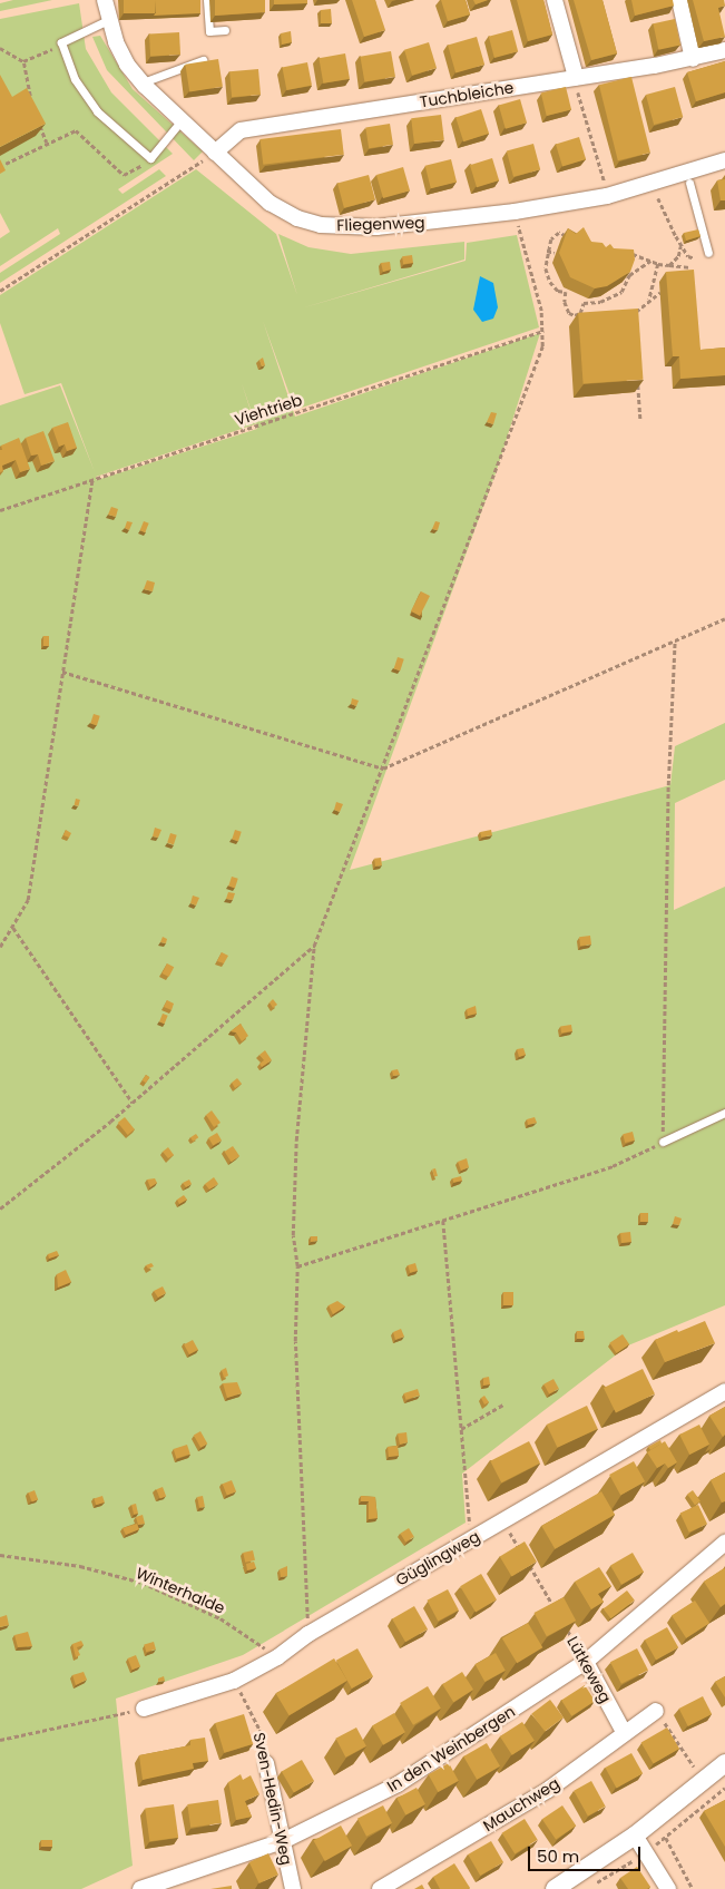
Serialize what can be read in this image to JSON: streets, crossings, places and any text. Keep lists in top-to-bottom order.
{
  "streets": {
    "street": [
      "Tuchbleiche",
      "Fliegenweg",
      "Güglingweg",
      "Lütkeweg",
      "In den Weinbergen",
      "Sven-Hedin-Weg",
      "Mauchweg"
    ],
    "path": ["Viehtrieb", "Winterhalde"]
  },
  "crossings": [
    ["Tuchbleiche", "Fliegenweg"],
    ["Güglingweg", "Winterhalde"],
    ["Güglingweg", "Sven-Hedin-Weg"],
    ["Lütkeweg", "In den Weinbergen"],
    ["Lütkeweg", "Mauchweg"],
    ["In den Weinbergen", "Sven-Hedin-Weg"]
  ],
  "scale_bar": "50 m"
}
